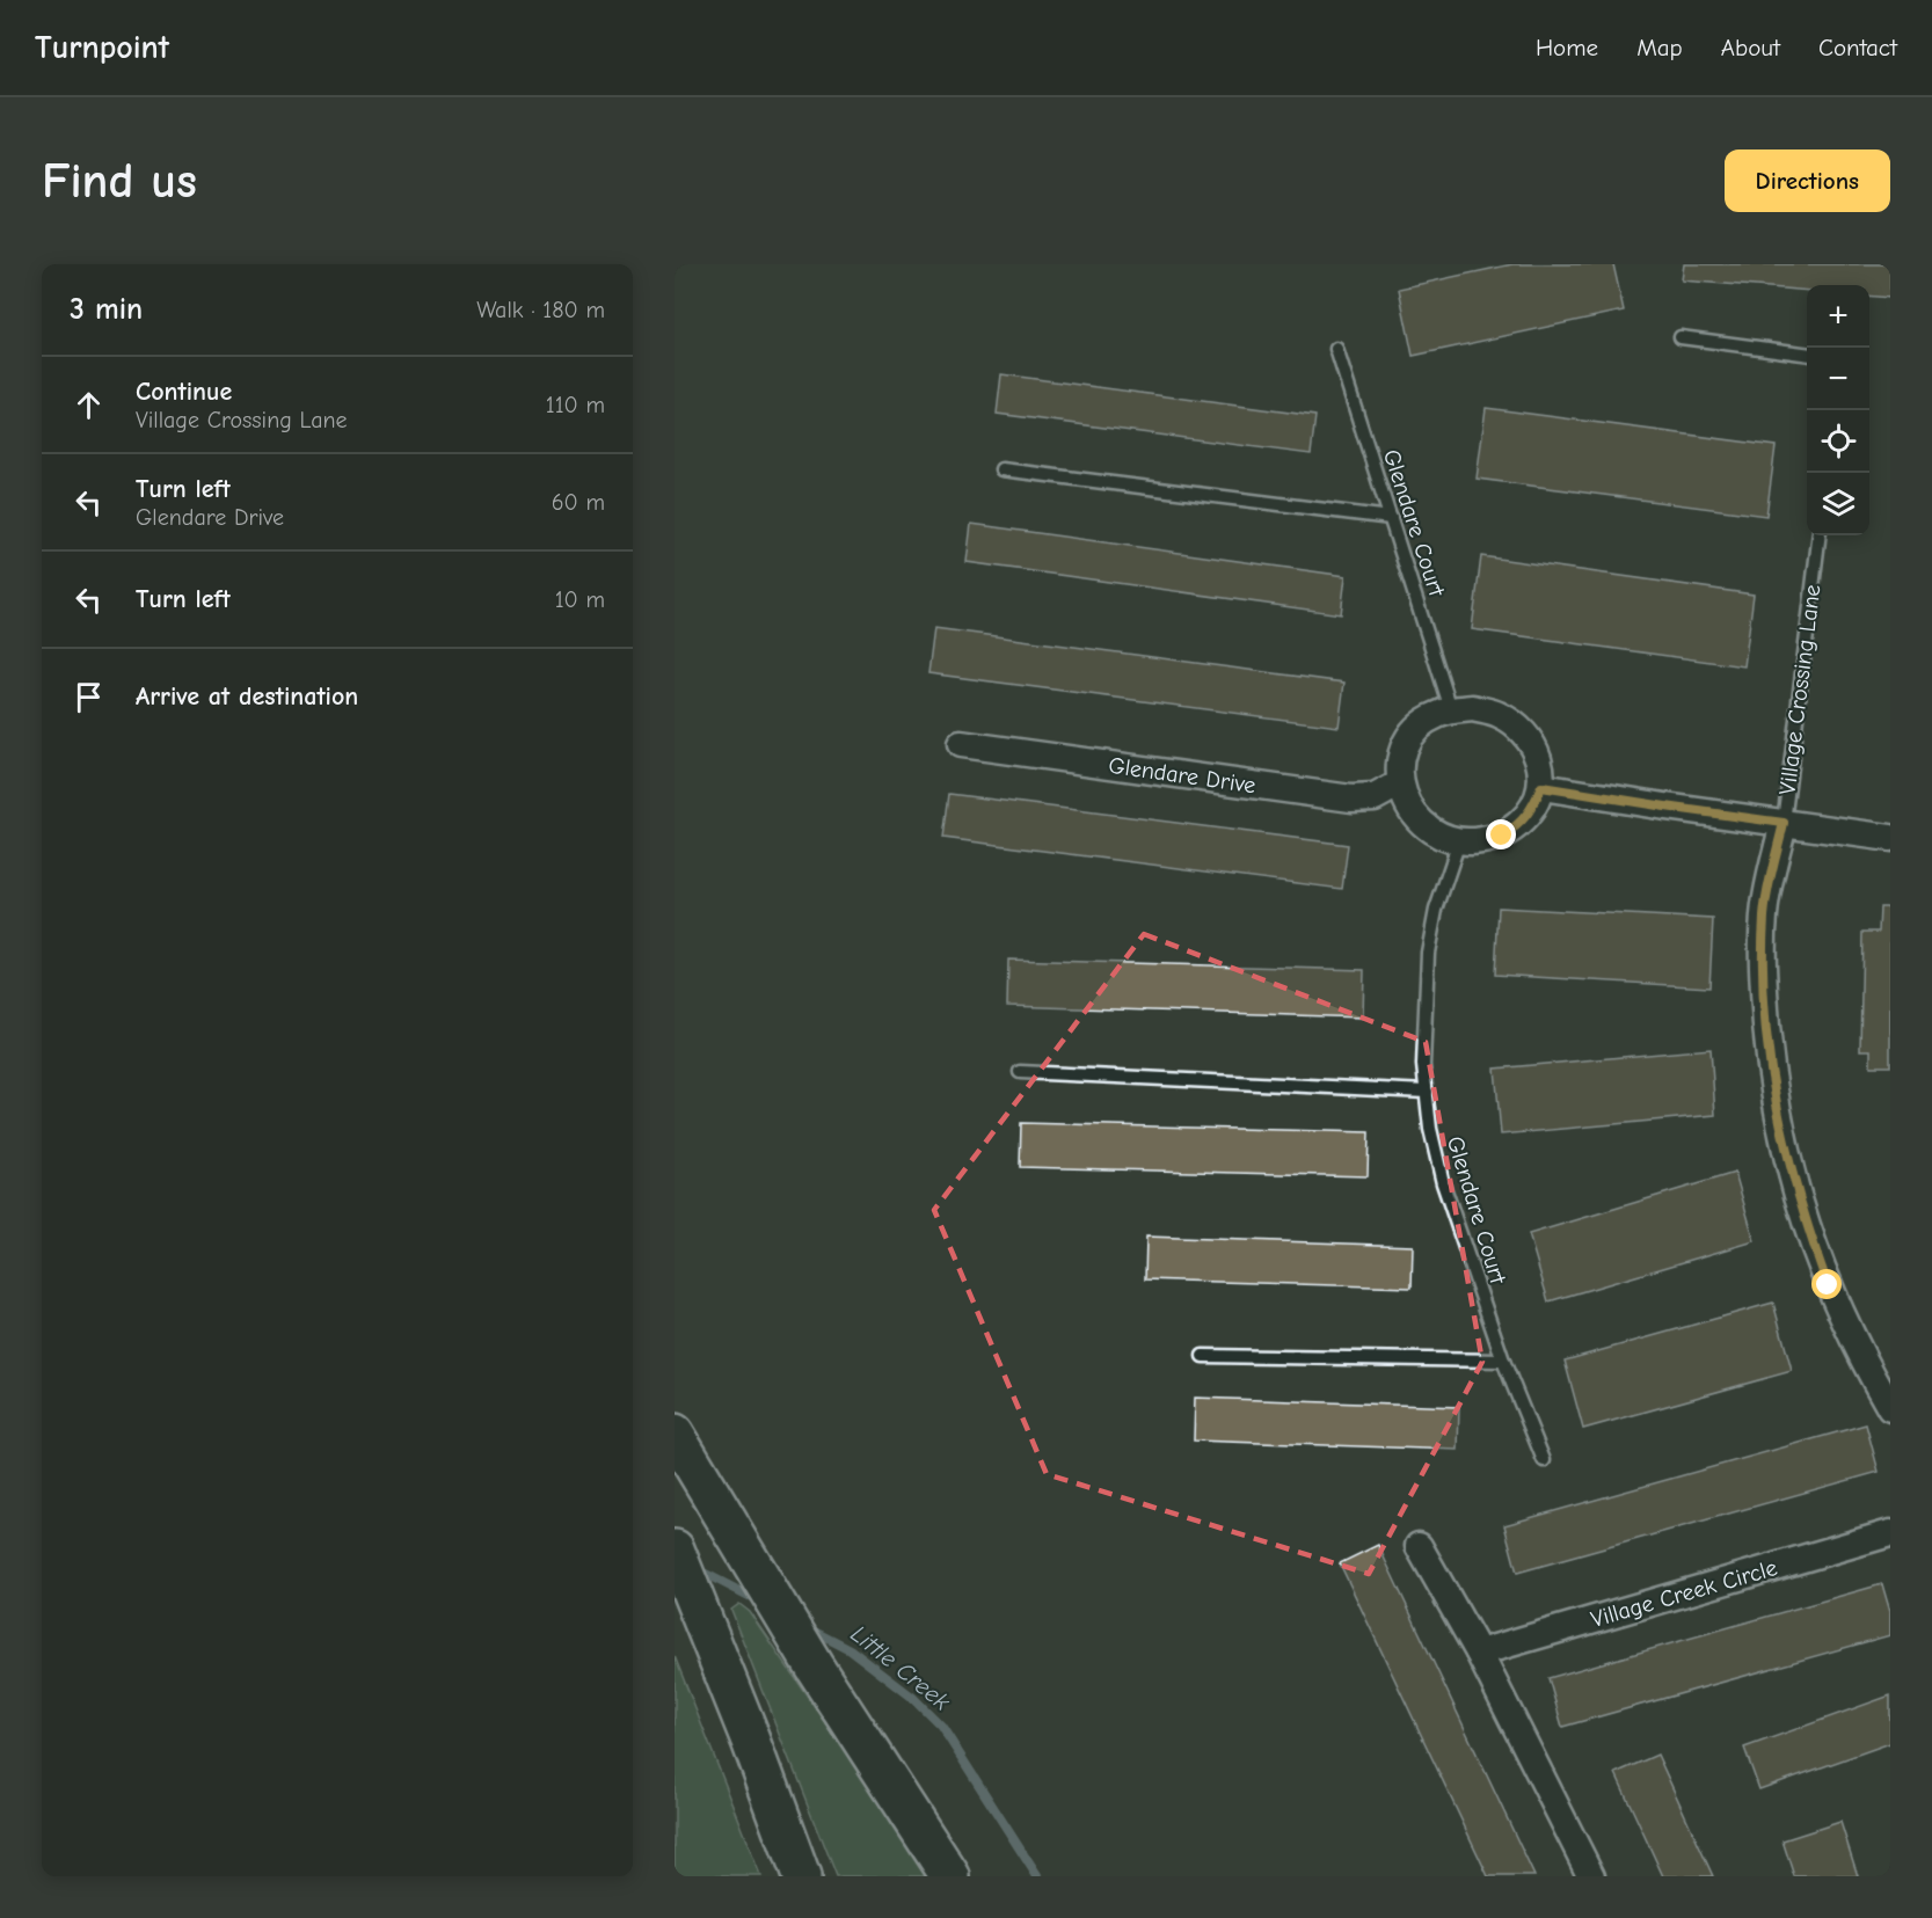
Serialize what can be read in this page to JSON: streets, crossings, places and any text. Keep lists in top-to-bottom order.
{
  "streets": {
    "street": ["Village Crossing Lane", "Glendare Drive", "Village Creek Circle"],
    "lane": ["Glendare Court"]
  },
  "crossings": [
    ["Glendare Court", "Glendare Drive"]
  ],
  "water": ["Little Creek"],
  "page": {
    "header": "Turnpoint",
    "nav": [
      "Home",
      "Map",
      "About",
      "Contact"
    ],
    "buttons": "Directions",
    "title": "Find us",
    "heading": ["3 min", "Walk · 180 m"],
    "map_buttons": ["+", "−"],
    "list": [
      ["Continue", "Village Crossing Lane", "110 m"],
      ["Turn left", "Glendare Drive", "60 m"],
      ["Turn left", "10 m"],
      "Arrive at destination"
    ]
  }
}
